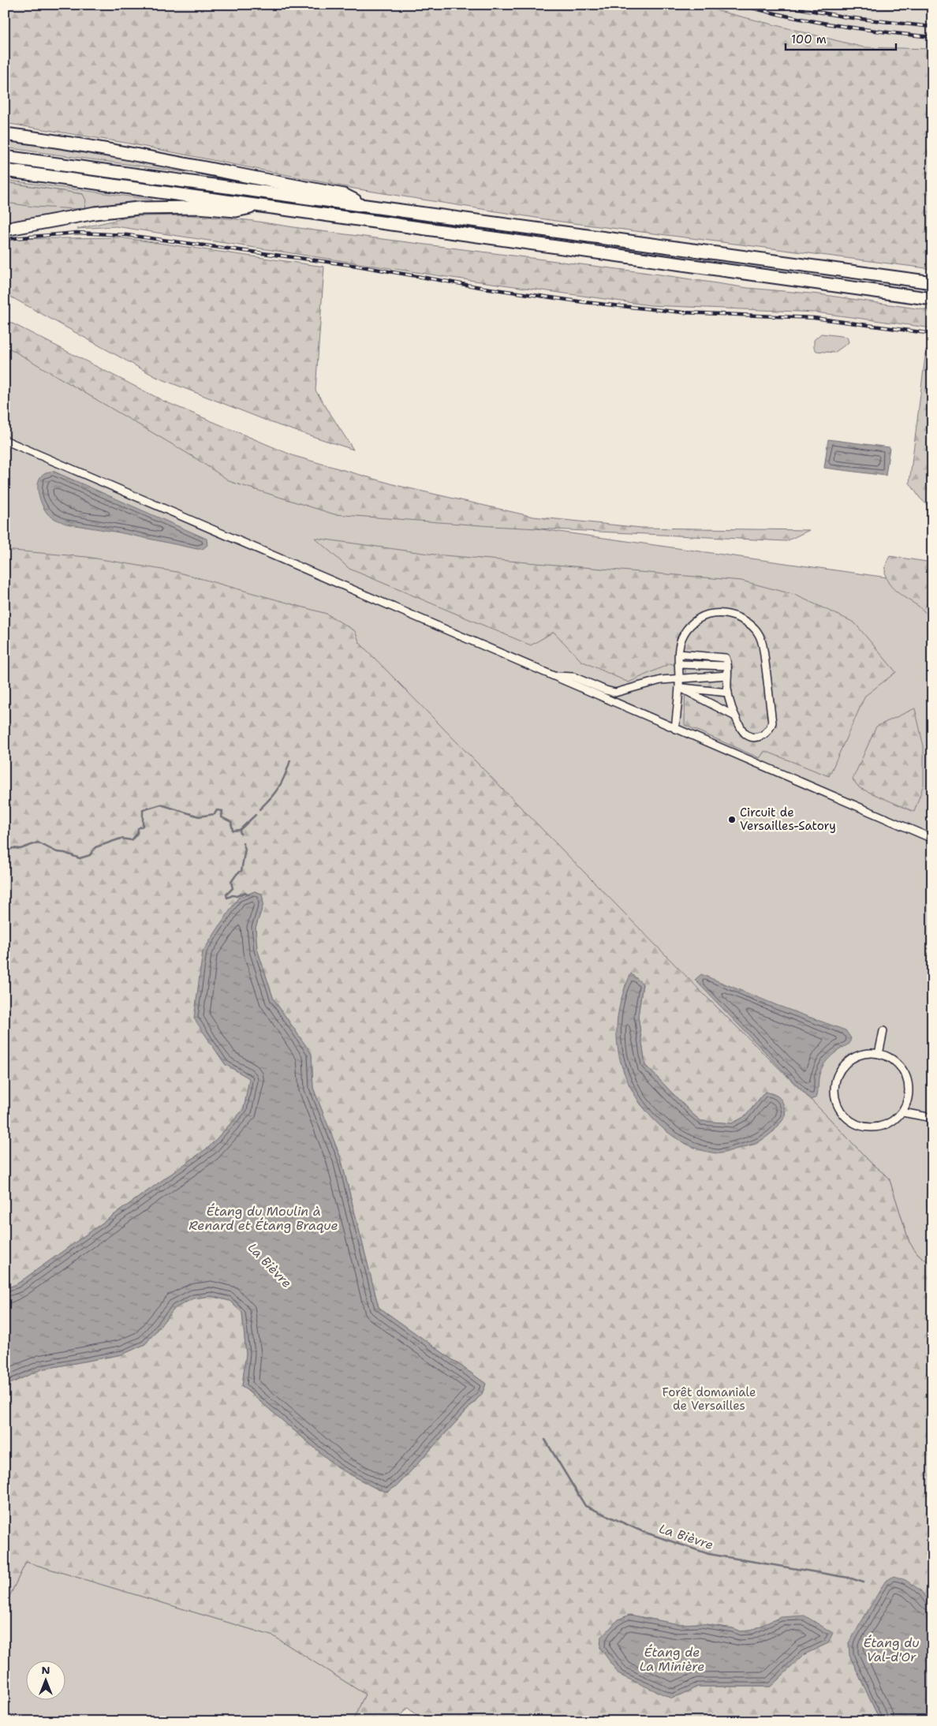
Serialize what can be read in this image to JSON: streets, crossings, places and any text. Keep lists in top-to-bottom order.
{
  "water": [
    "Étang du Moulin à Renard et Étang Braque",
    "La Bièvre",
    "Étang du Val-d'Or",
    "Étang de La Minière"
  ],
  "parks": ["Forêt domaniale de Versailles"],
  "places": ["Circuit de Versailles-Satory"],
  "scale_bar": "100 m",
  "north": "top"
}
